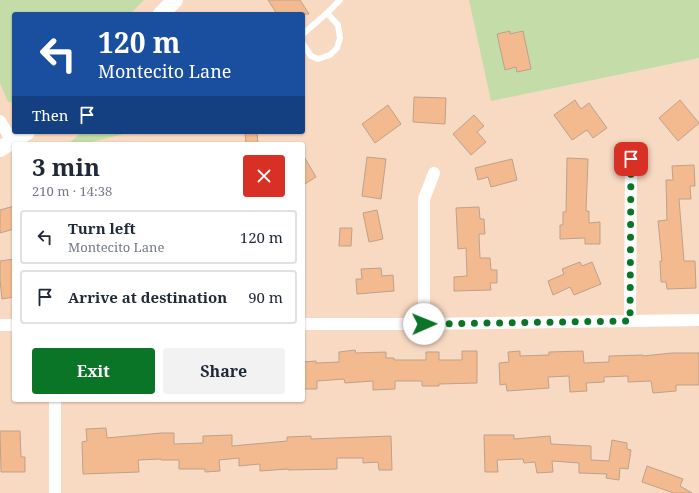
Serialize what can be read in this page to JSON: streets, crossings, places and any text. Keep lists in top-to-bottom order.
{
  "page": {
    "turn": ["120 m", "Montecito Lane"],
    "then": "Then",
    "heading": ["3 min", "210 m · 14:38"],
    "list": [
      {
        "name": "Turn left",
        "note": "Montecito Lane",
        "value": "120 m"
      },
      {
        "name": "Arrive at destination",
        "value": "90 m"
      }
    ],
    "buttons": ["Exit", "Share"]
  }
}
